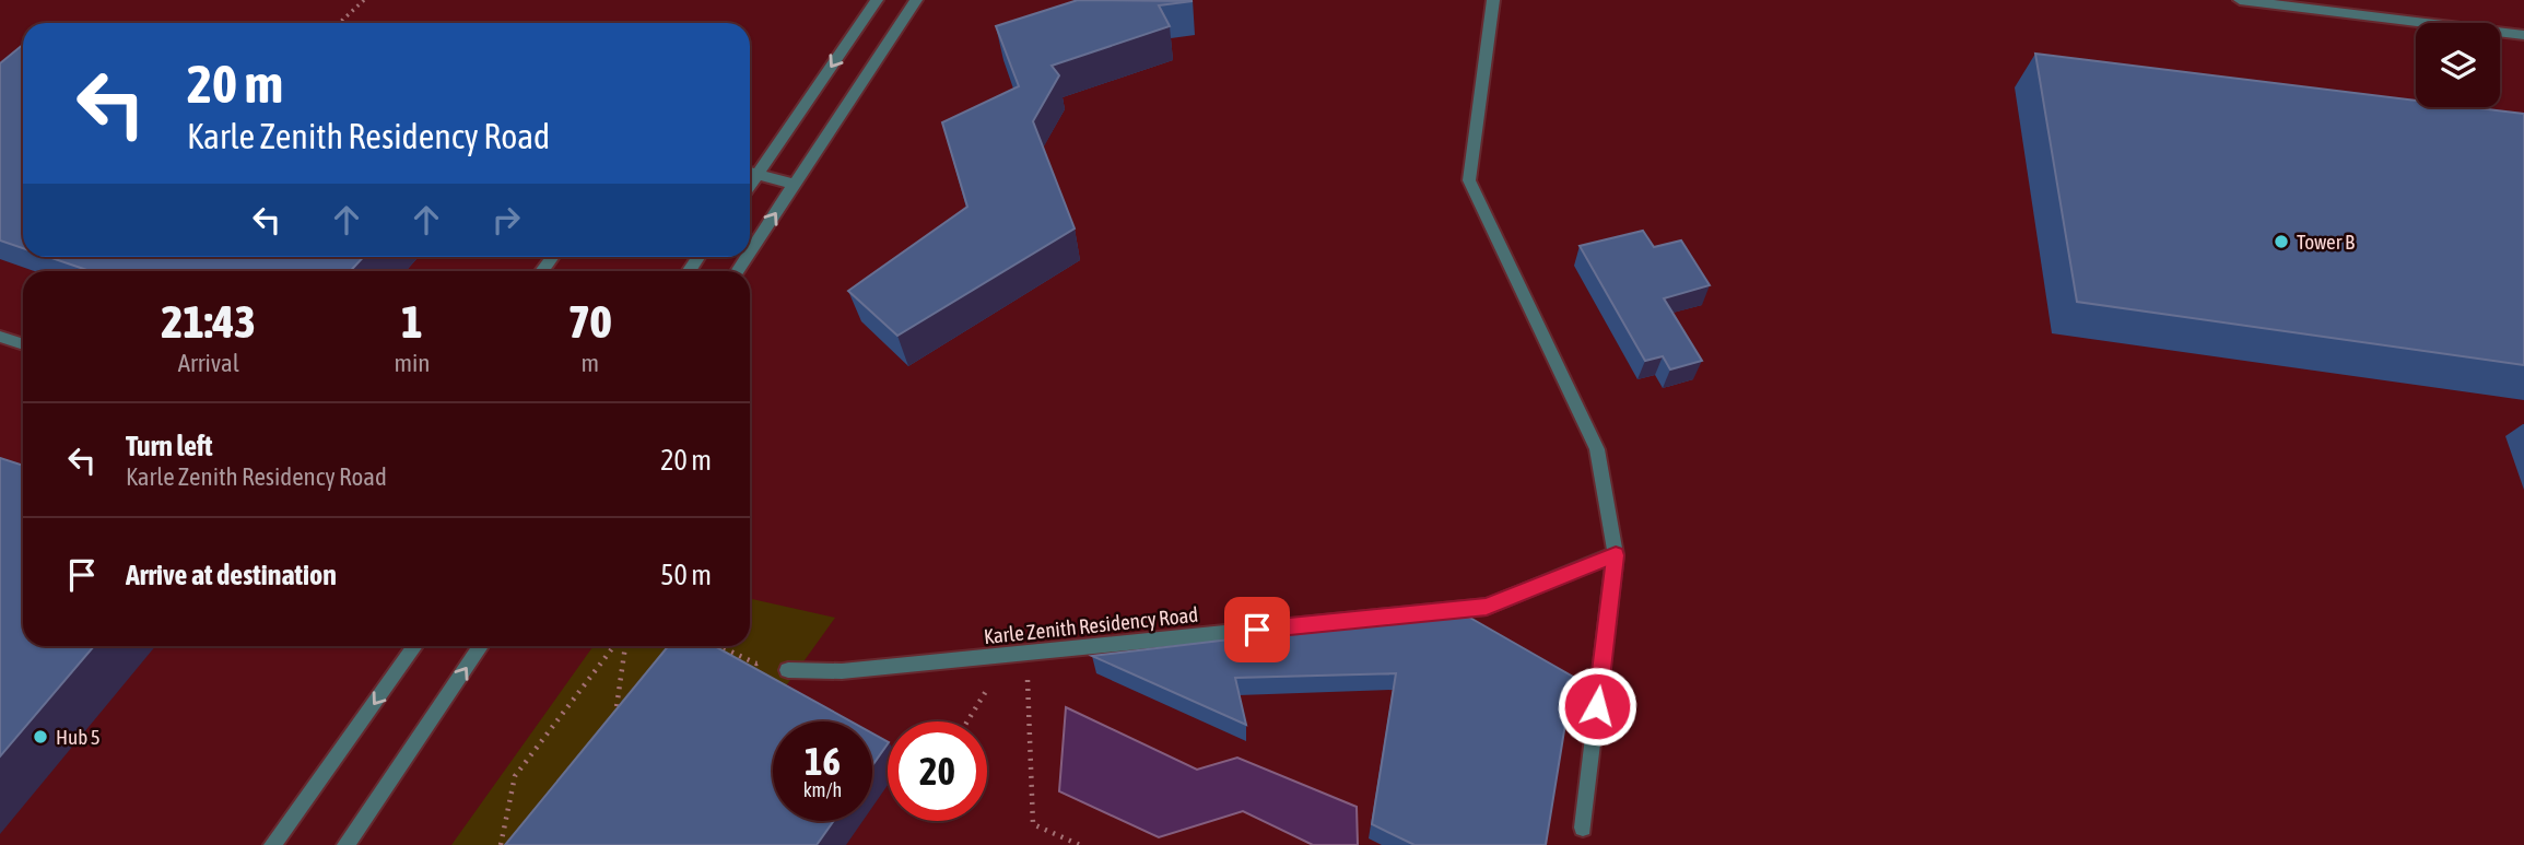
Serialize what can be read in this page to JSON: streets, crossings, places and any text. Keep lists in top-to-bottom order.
{
  "streets": {
    "lane": ["Karle Zenith Residency Road"]
  },
  "places": ["Tower B", "Hub 5"],
  "page": {
    "turn": ["20 m", "Karle Zenith Residency Road"],
    "eta": [
      "21:43",
      "Arrival",
      "1",
      "min",
      "70",
      "m"
    ],
    "list": [
      {
        "name": "Turn left",
        "note": "Karle Zenith Residency Road",
        "value": "20 m"
      },
      {
        "name": "Arrive at destination",
        "value": "50 m"
      }
    ],
    "speed": "16 km/h",
    "limit": "20"
  }
}
